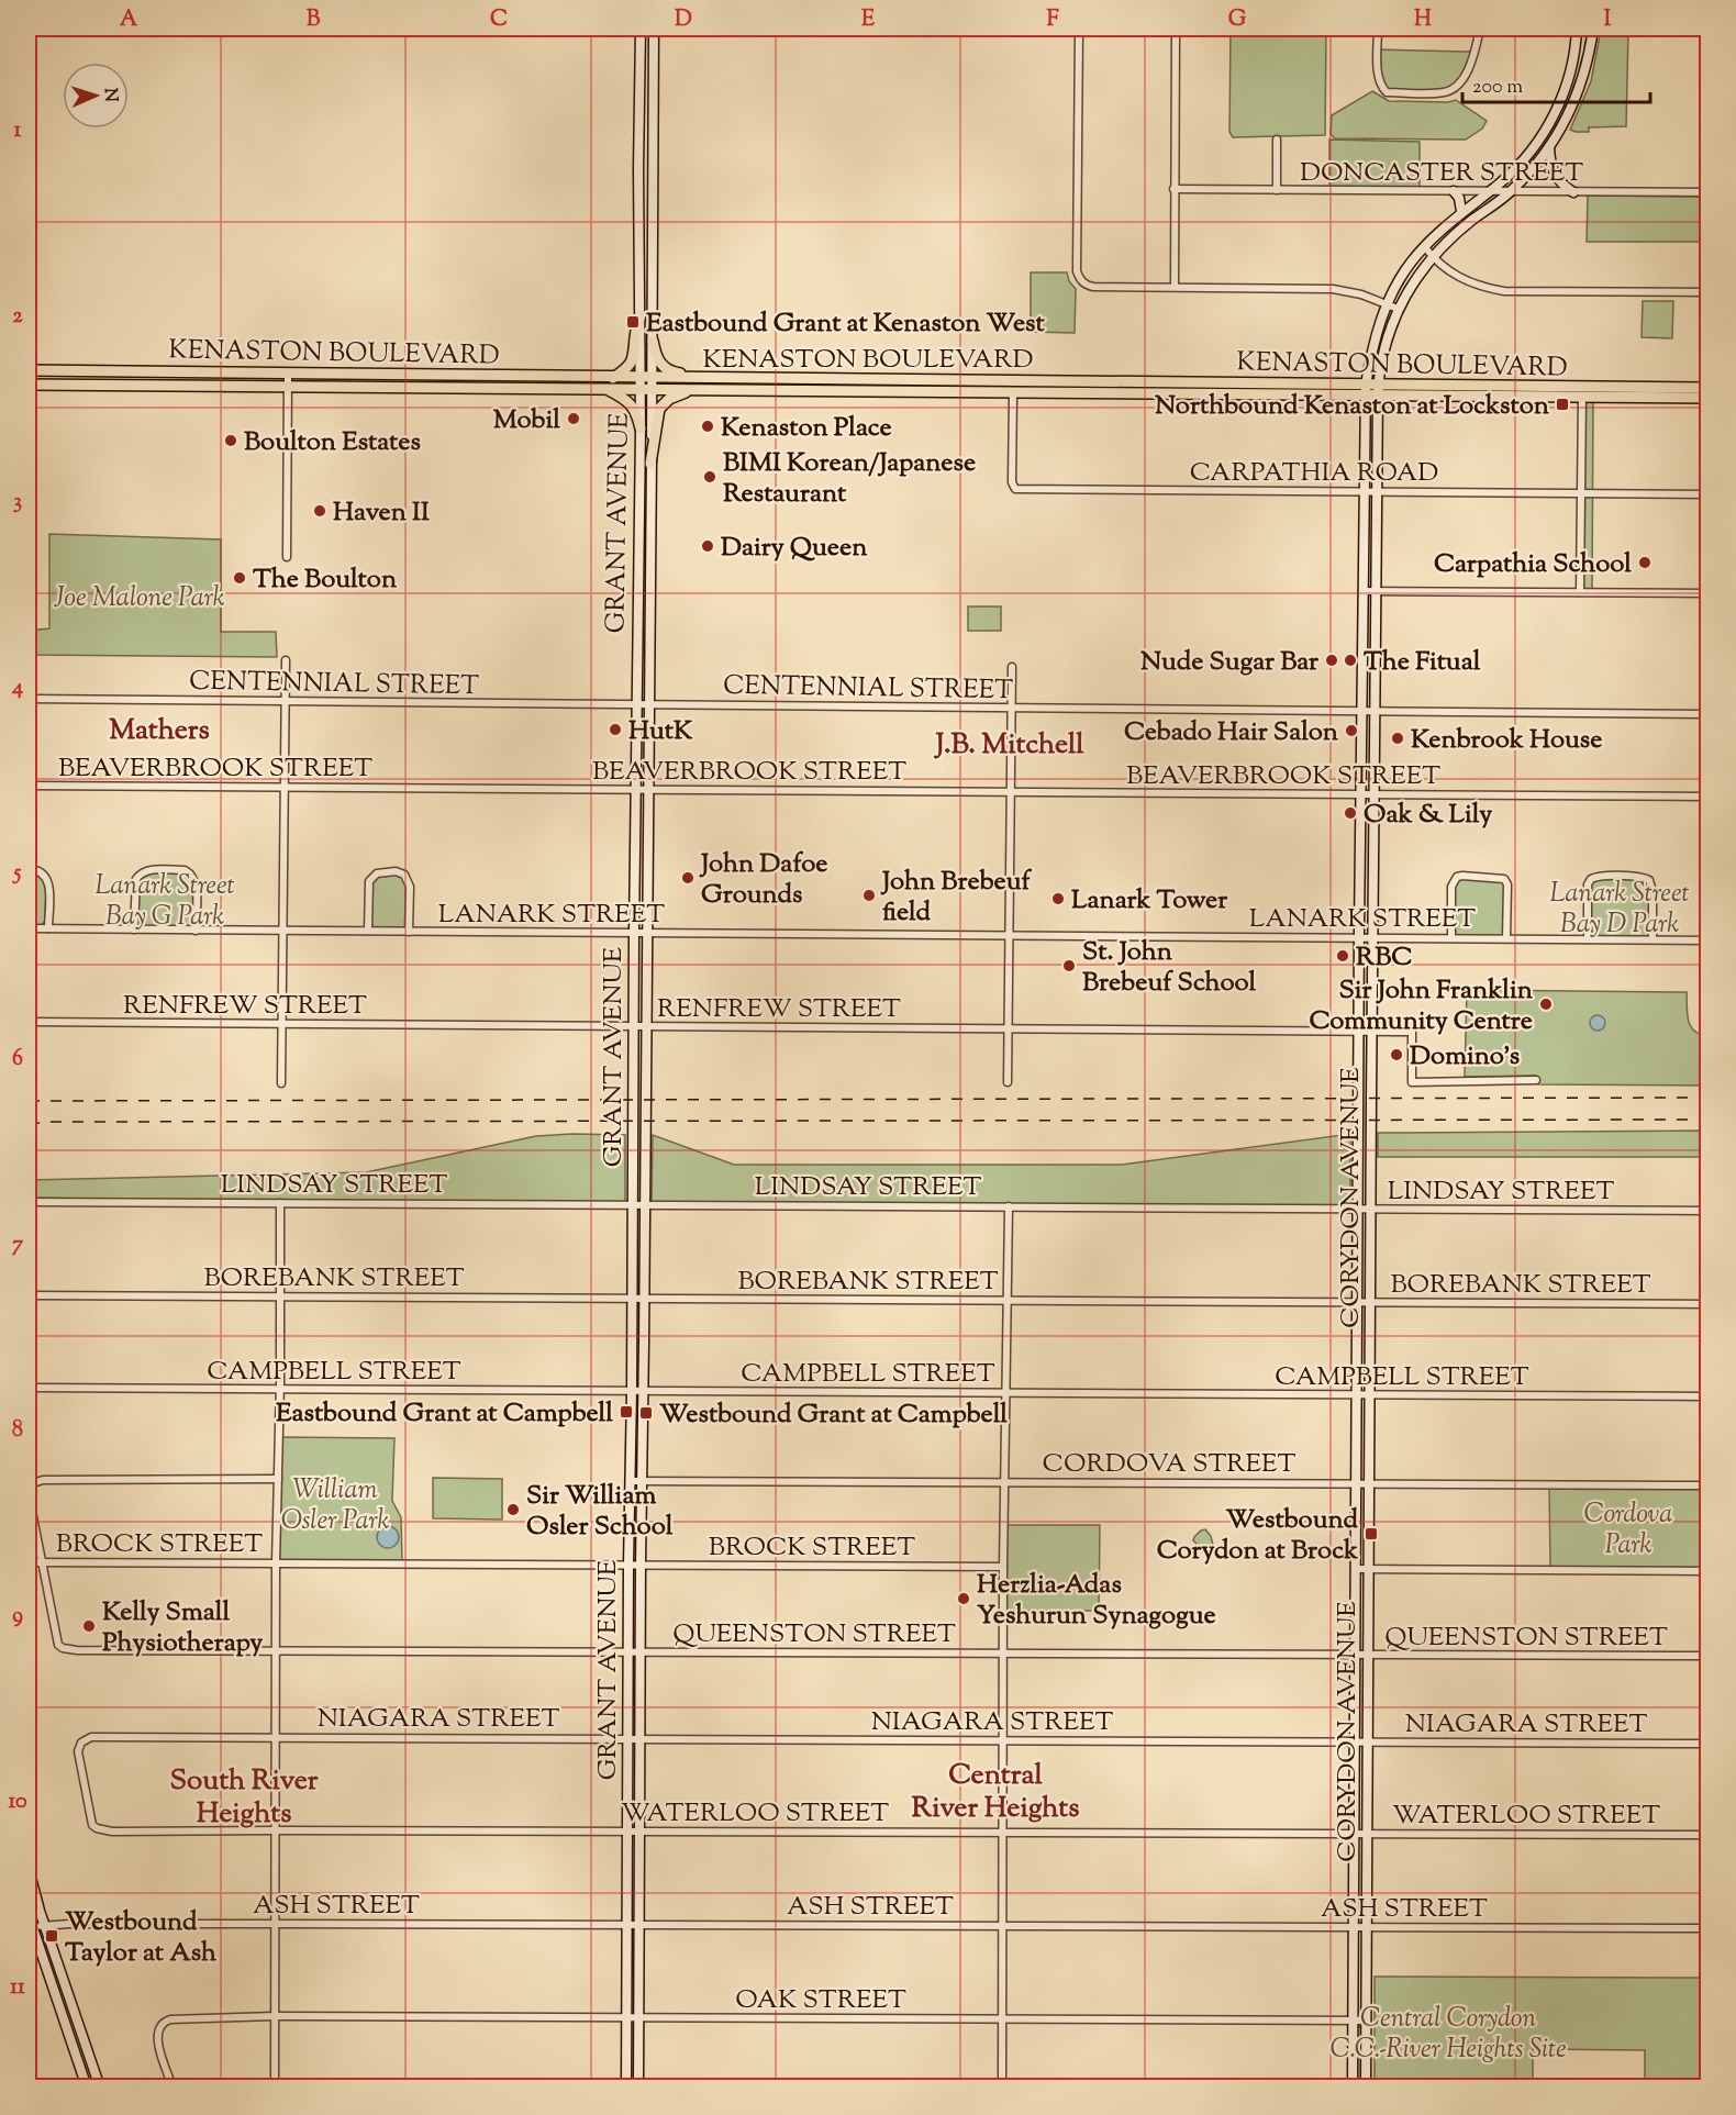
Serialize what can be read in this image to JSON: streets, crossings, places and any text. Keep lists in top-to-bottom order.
{
  "streets": {
    "main road": ["KENASTON BOULEVARD", "GRANT AVENUE", "CORYDON AVENUE"],
    "street": [
      "DONCASTER STREET",
      "CARPATHIA ROAD",
      "CENTENNIAL STREET",
      "BEAVERBROOK STREET",
      "LANARK STREET",
      "RENFREW STREET",
      "LINDSAY STREET",
      "BOREBANK STREET",
      "CAMPBELL STREET",
      "CORDOVA STREET",
      "BROCK STREET",
      "QUEENSTON STREET",
      "NIAGARA STREET",
      "WATERLOO STREET",
      "ASH STREET",
      "OAK STREET"
    ]
  },
  "crossings": [
    ["DONCASTER STREET", "CORYDON AVENUE"],
    ["KENASTON BOULEVARD", "CARPATHIA ROAD"],
    ["KENASTON BOULEVARD", "GRANT AVENUE"],
    ["KENASTON BOULEVARD", "CORYDON AVENUE"],
    ["CARPATHIA ROAD", "CORYDON AVENUE"],
    ["GRANT AVENUE", "CENTENNIAL STREET"],
    ["GRANT AVENUE", "BEAVERBROOK STREET"],
    ["GRANT AVENUE", "LANARK STREET"],
    ["GRANT AVENUE", "RENFREW STREET"],
    ["GRANT AVENUE", "LINDSAY STREET"],
    ["GRANT AVENUE", "BOREBANK STREET"],
    ["GRANT AVENUE", "CAMPBELL STREET"],
    ["GRANT AVENUE", "CORDOVA STREET"],
    ["GRANT AVENUE", "BROCK STREET"],
    ["GRANT AVENUE", "QUEENSTON STREET"],
    ["GRANT AVENUE", "NIAGARA STREET"],
    ["GRANT AVENUE", "WATERLOO STREET"],
    ["GRANT AVENUE", "ASH STREET"],
    ["GRANT AVENUE", "OAK STREET"],
    ["CENTENNIAL STREET", "CORYDON AVENUE"],
    ["BEAVERBROOK STREET", "CORYDON AVENUE"],
    ["LANARK STREET", "CORYDON AVENUE"],
    ["RENFREW STREET", "CORYDON AVENUE"],
    ["LINDSAY STREET", "CORYDON AVENUE"],
    ["CORYDON AVENUE", "BOREBANK STREET"],
    ["CORYDON AVENUE", "CAMPBELL STREET"],
    ["CORYDON AVENUE", "CORDOVA STREET"],
    ["CORYDON AVENUE", "QUEENSTON STREET"],
    ["CORYDON AVENUE", "NIAGARA STREET"],
    ["CORYDON AVENUE", "WATERLOO STREET"],
    ["CORYDON AVENUE", "ASH STREET"],
    ["CORYDON AVENUE", "OAK STREET"],
    ["BROCK STREET", "QUEENSTON STREET"],
    ["NIAGARA STREET", "WATERLOO STREET"]
  ],
  "districts": [
    "Mathers",
    "J.B. Mitchell",
    "Central River Heights",
    "South River Heights"
  ],
  "parks": [
    "Joe Malone Park",
    "Lanark Street Bay G Park",
    "Lanark Street Bay D Park",
    "William Osler Park",
    "Cordova Park",
    "Central Corydon C.C.-River Heights Site"
  ],
  "places": {
    "transit": [
      "Eastbound Grant at Kenaston West",
      "Northbound Kenaston at Lockston",
      "Eastbound Grant at Campbell",
      "Westbound Grant at Campbell",
      "Westbound Corydon at Brock",
      "Westbound Taylor at Ash"
    ],
    "other": [
      "Mobil",
      "Kenaston Place",
      "Boulton Estates",
      "BIMI Korean/Japanese Restaurant",
      "Haven II",
      "Dairy Queen",
      "Carpathia School",
      "The Boulton",
      "Nude Sugar Bar",
      "The Fitual",
      "HutK",
      "Cebado Hair Salon",
      "Kenbrook House",
      "Oak & Lily",
      "John Dafoe Grounds",
      "John Brebeuf field",
      "Lanark Tower",
      "RBC",
      "St. John Brebeuf School",
      "Sir John Franklin Community Centre",
      "Domino's",
      "Sir William Osler School",
      "Herzlia-Adas Yeshurun Synagogue",
      "Kelly Small Physiotherapy"
    ]
  },
  "scale_bar": "200 m",
  "north": "right",
  "grid": {
    "columns": [
      "A",
      "B",
      "C",
      "D",
      "E",
      "F",
      "G",
      "H",
      "I"
    ],
    "rows": [
      "1",
      "2",
      "3",
      "4",
      "5",
      "6",
      "7",
      "8",
      "9",
      "10",
      "11"
    ]
  }
}
